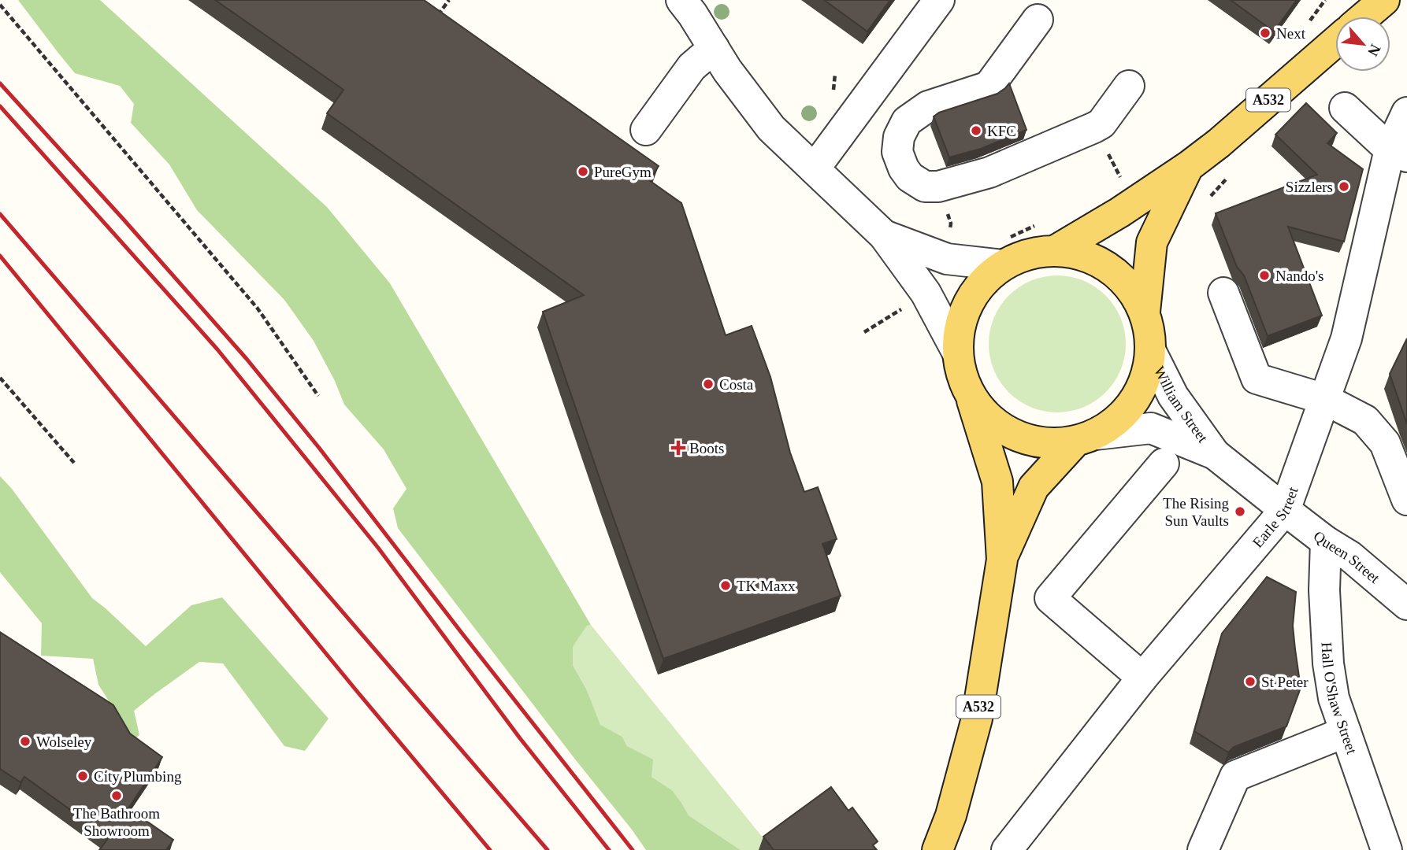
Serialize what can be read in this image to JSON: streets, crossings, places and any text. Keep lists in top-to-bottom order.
{
  "streets": {
    "main road": ["A532"],
    "street": [
      "William Street",
      "Earle Street",
      "Queen Street",
      "Hall O'Shaw Street"
    ]
  },
  "crossings": [
    ["A532", "William Street"],
    ["William Street", "Earle Street"],
    ["William Street", "Queen Street"],
    ["Earle Street", "Queen Street"],
    ["Queen Street", "Hall O'Shaw Street"]
  ],
  "places": {
    "other": [
      "Next",
      "KFC",
      "PureGym",
      "Sizzlers",
      "Nando's",
      "Costa",
      "The Rising Sun Vaults",
      "TK Maxx",
      "St Peter",
      "Wolseley",
      "City Plumbing",
      "The Bathroom Showroom"
    ],
    "health": ["Boots"]
  },
  "north": "bottom right"
}
